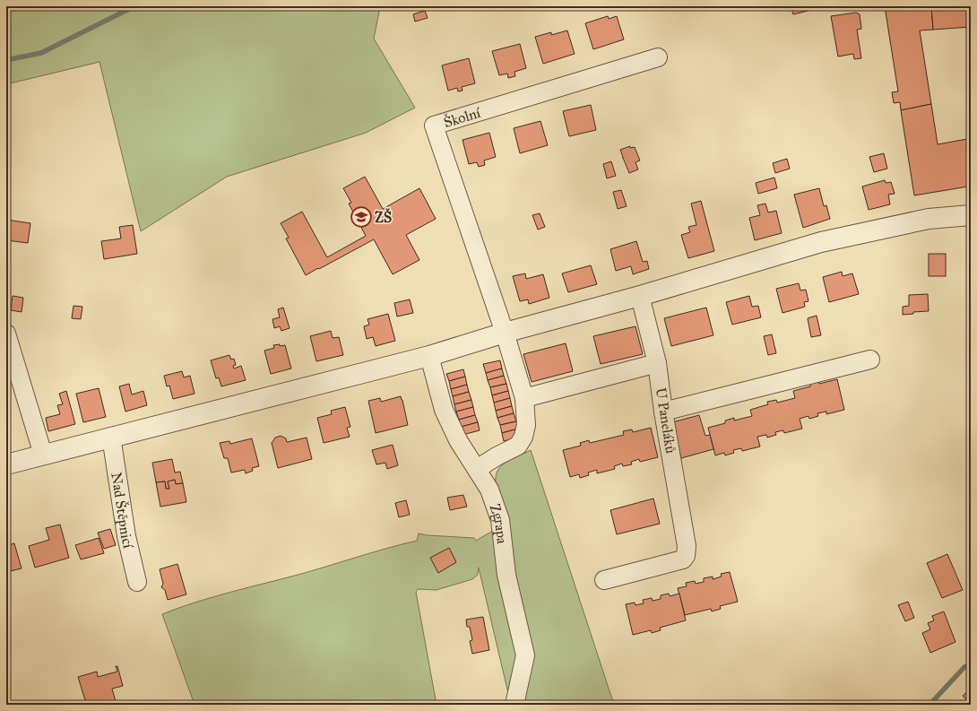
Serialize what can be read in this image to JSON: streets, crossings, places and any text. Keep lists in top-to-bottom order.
{
  "streets": {
    "street": [
      "Školní",
      "U Paneláků",
      "Nad Štěpnicí",
      "Zgrapa"
    ]
  },
  "places": {
    "school or university": ["ZŠ"]
  }
}
